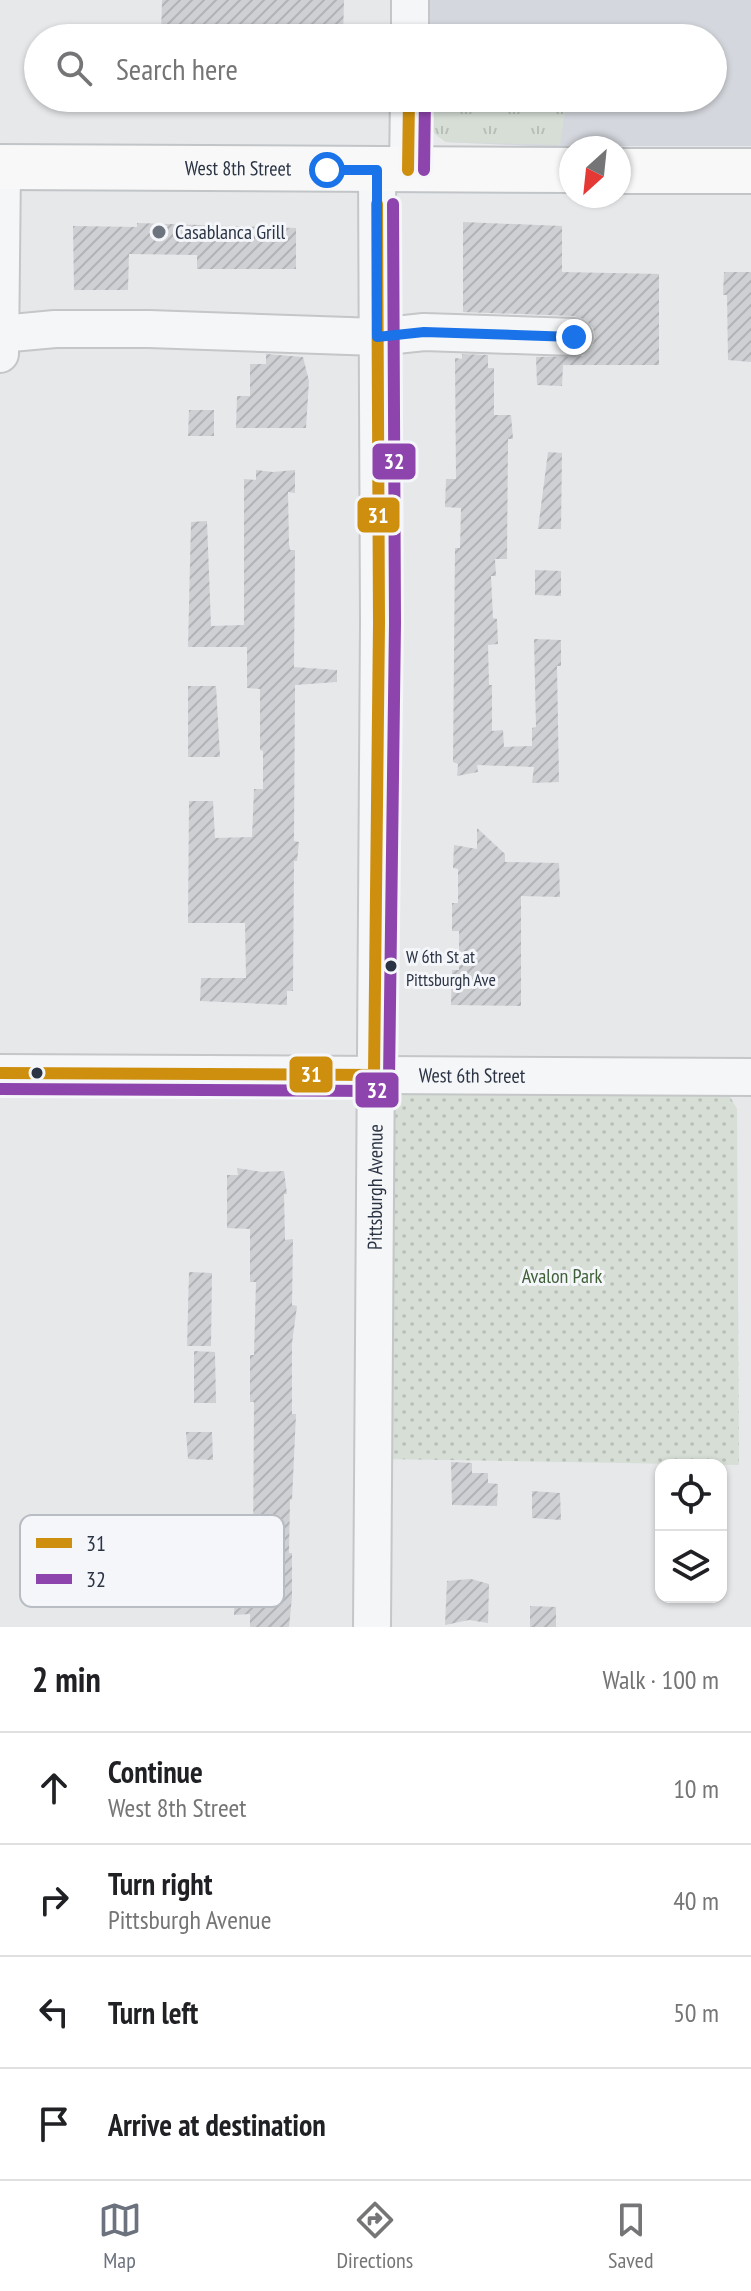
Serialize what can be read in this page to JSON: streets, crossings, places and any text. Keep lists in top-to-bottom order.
{
  "streets": {
    "main road": ["West 8th Street"],
    "street": ["West 6th Street", "Pittsburgh Avenue"]
  },
  "crossings": [
    ["West 8th Street", "Pittsburgh Avenue"],
    ["West 6th Street", "Pittsburgh Avenue"]
  ],
  "parks": ["Avalon Park"],
  "places": ["Casablanca Grill", "W 6th St at Pittsburgh Ave"],
  "lines": ["transit line 31", "transit line 32"],
  "legend": ["31", "32"],
  "north": "bottom left",
  "page": {
    "search": "Search here",
    "heading": ["2 min", "Walk · 100 m"],
    "list": [
      ["Continue", "West 8th Street", "10 m"],
      ["Turn right", "Pittsburgh Avenue", "40 m"],
      ["Turn left", "50 m"],
      "Arrive at destination"
    ],
    "nav": ["Map", "Directions", "Saved"]
  }
}
